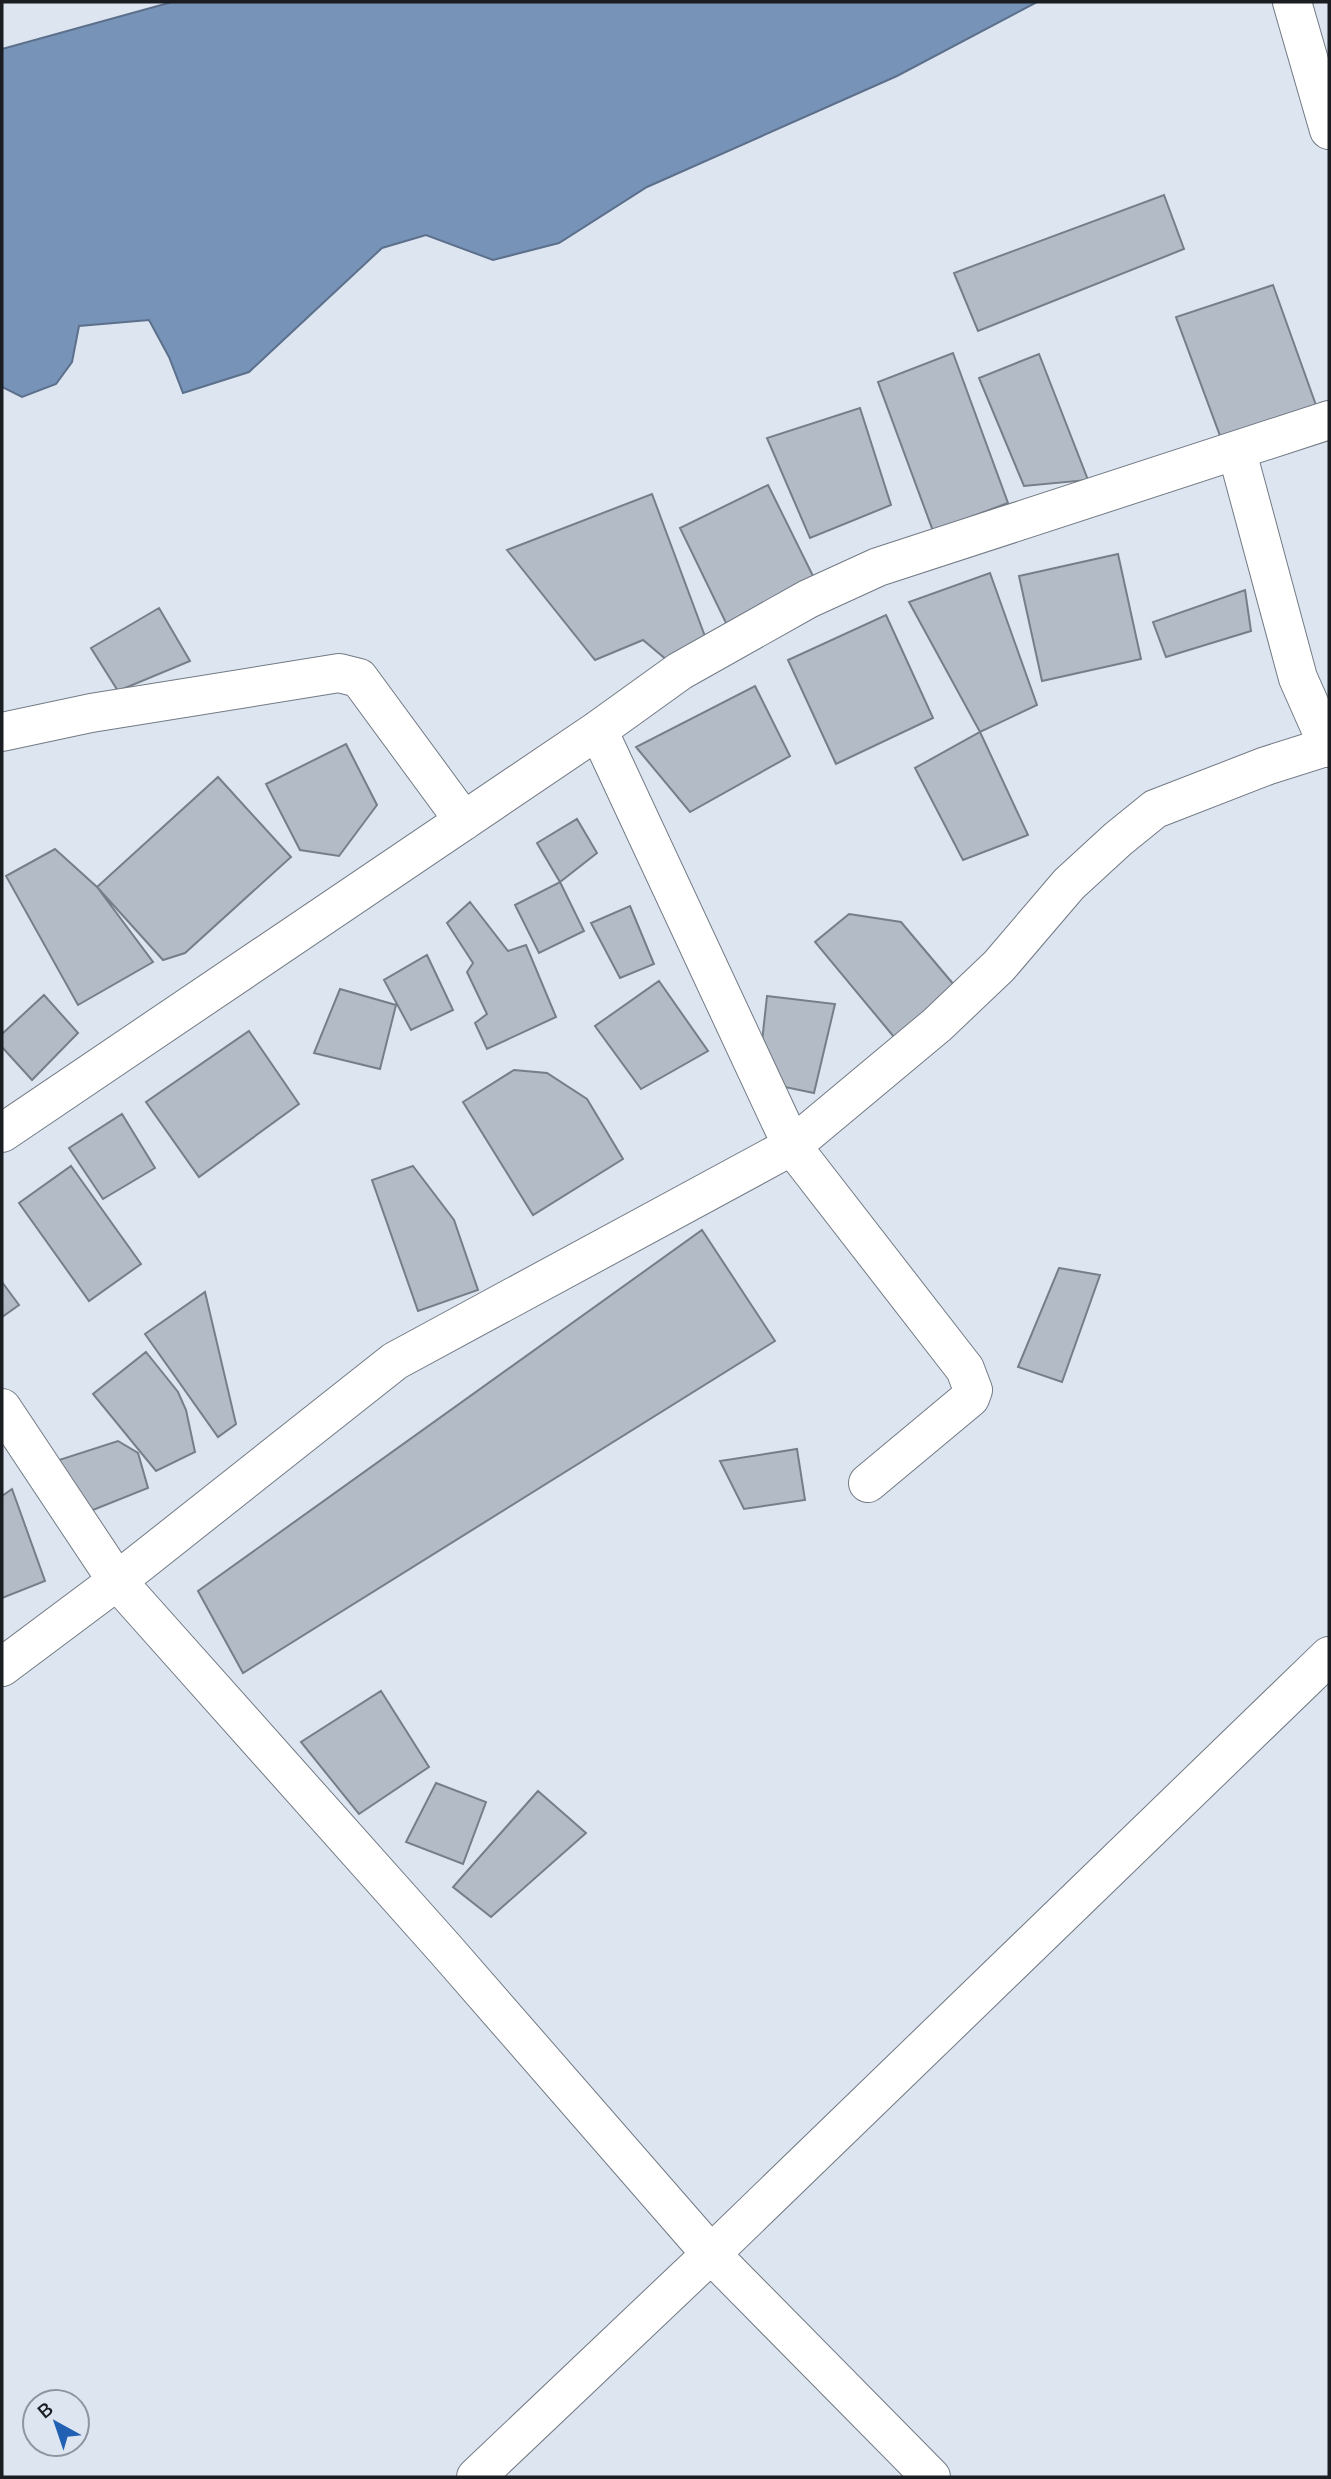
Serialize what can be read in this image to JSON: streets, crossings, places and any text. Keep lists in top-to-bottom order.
{
  "north": "top left"
}
